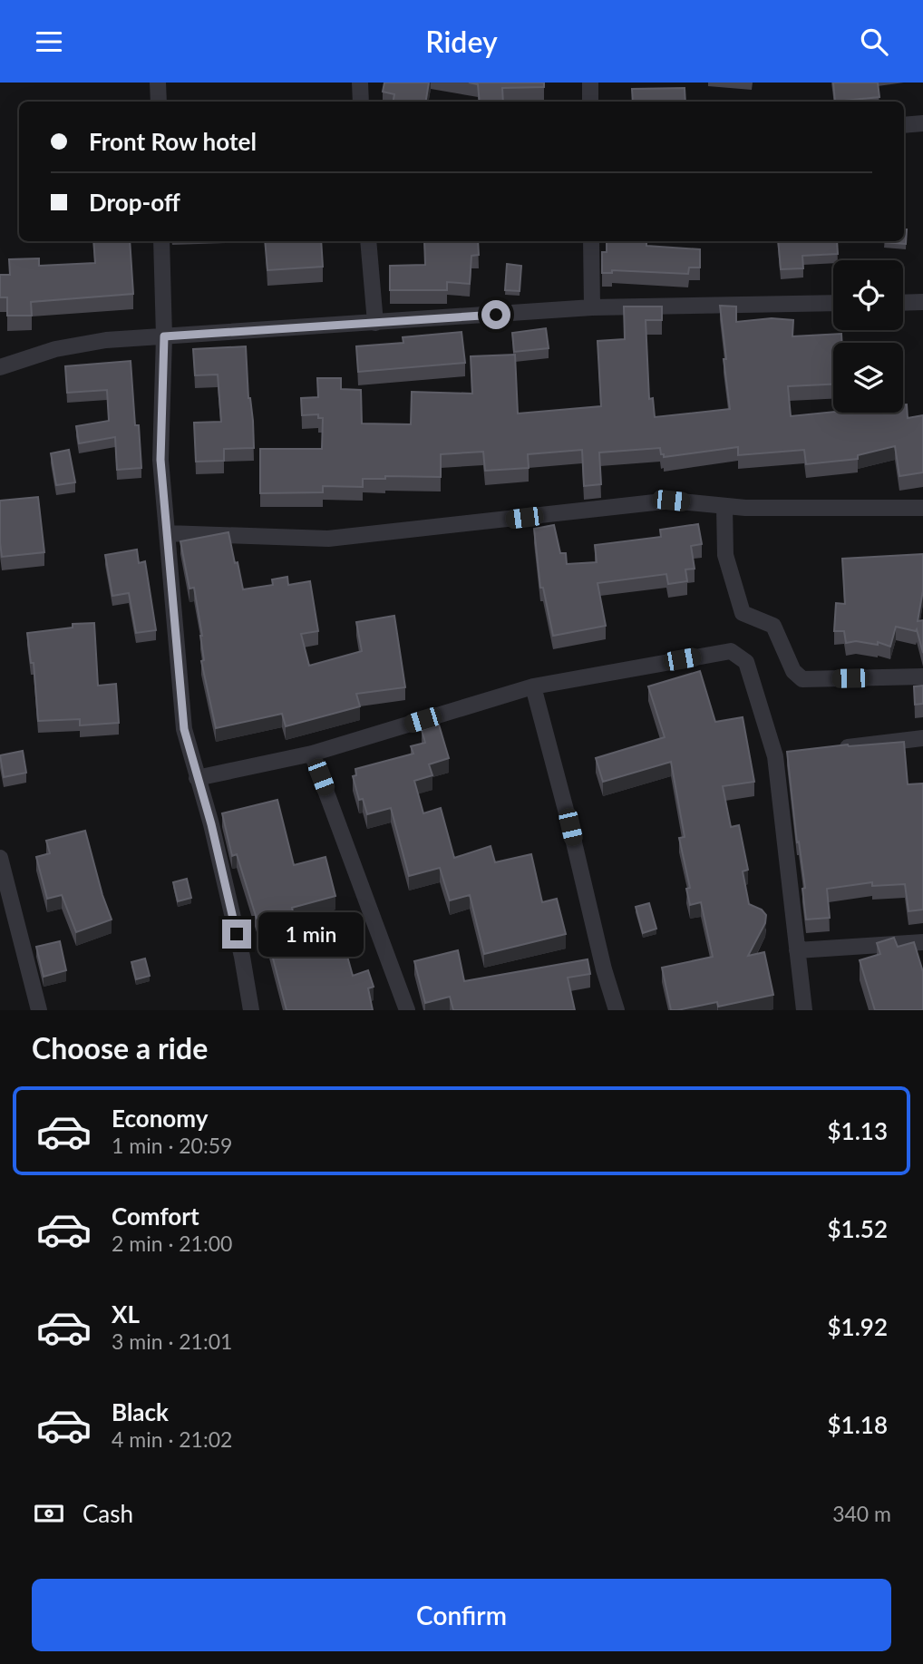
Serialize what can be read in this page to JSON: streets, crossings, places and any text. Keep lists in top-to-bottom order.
{
  "page": {
    "header": "Ridey",
    "banner": ["Front Row hotel", "Drop-off"],
    "bubble": "1 min",
    "heading": "Choose a ride",
    "list": [
      {
        "name": "Economy",
        "note": "1 min · 20:59",
        "value": "$1.13"
      },
      {
        "name": "Comfort",
        "note": "2 min · 21:00",
        "value": "$1.52"
      },
      {
        "name": "XL",
        "note": "3 min · 21:01",
        "value": "$1.92"
      },
      {
        "name": "Black",
        "note": "4 min · 21:02",
        "value": "$1.18"
      }
    ],
    "pay": ["Cash", "340 m"],
    "buttons": "Confirm"
  }
}
